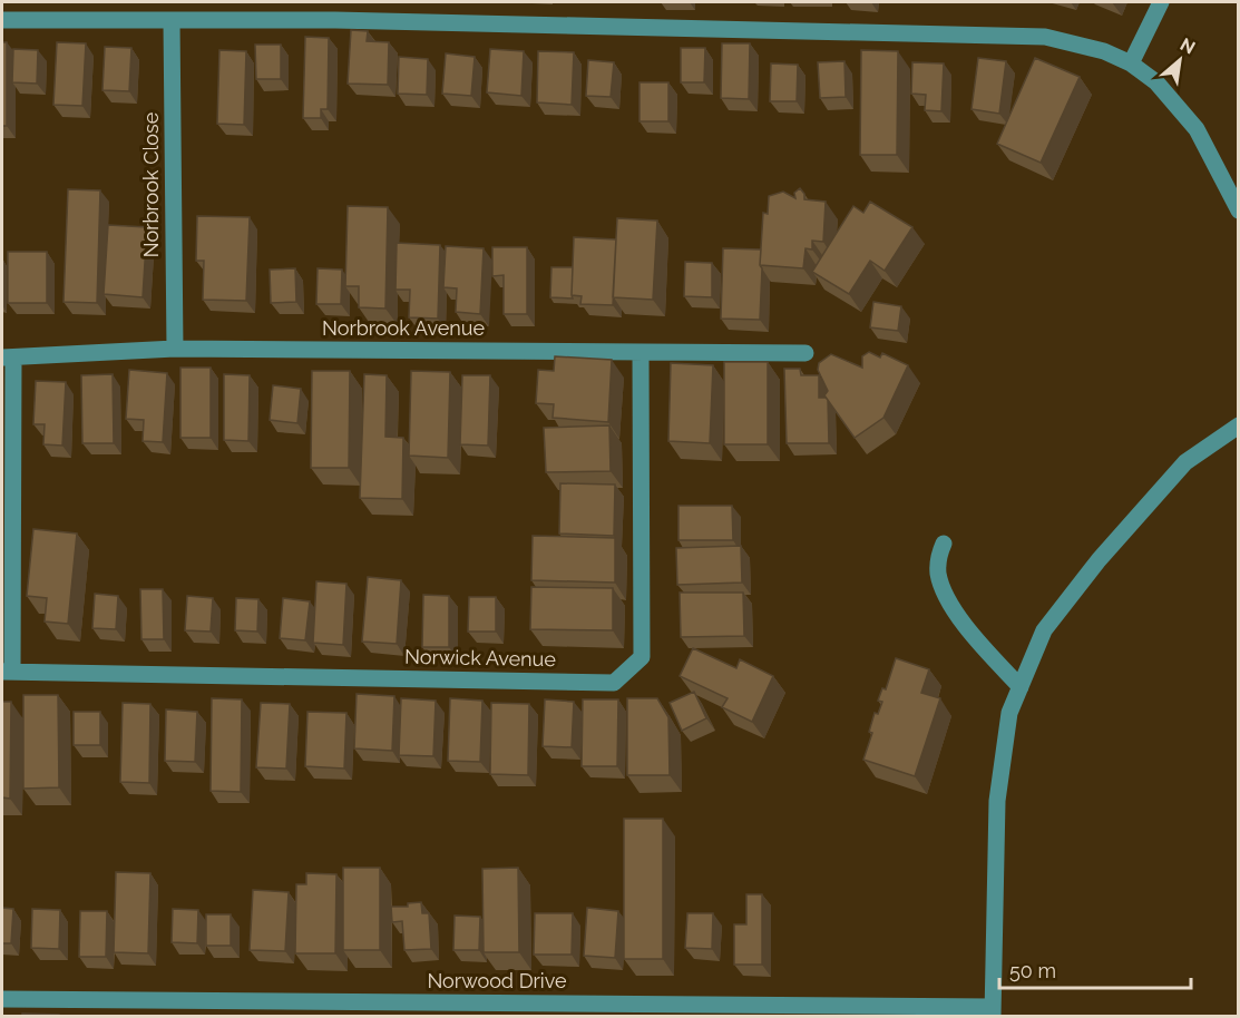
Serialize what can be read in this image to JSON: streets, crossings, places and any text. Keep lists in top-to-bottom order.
{
  "streets": {
    "street": [
      "Norbrook Close",
      "Norbrook Avenue",
      "Norwick Avenue",
      "Norwood Drive"
    ]
  },
  "crossings": [
    ["Norbrook Close", "Norbrook Avenue"],
    ["Norbrook Avenue", "Norwick Avenue"]
  ],
  "scale_bar": "50 m",
  "north": "top right"
}
